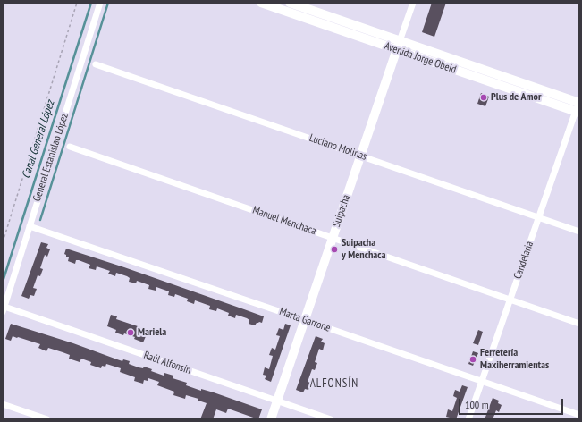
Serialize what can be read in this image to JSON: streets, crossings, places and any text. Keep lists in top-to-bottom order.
{
  "streets": {
    "main road": ["Avenida Jorge Obeid", "Suipacha"],
    "street": [
      "Luciano Molinas",
      "General Estanislao López",
      "Manuel Menchaca",
      "Candelaria",
      "Marta Garrone",
      "Raúl Alfonsín"
    ]
  },
  "crossings": [
    ["Avenida Jorge Obeid", "Suipacha"],
    ["Avenida Jorge Obeid", "Candelaria"],
    ["Luciano Molinas", "Suipacha"],
    ["Luciano Molinas", "Candelaria"],
    ["General Estanislao López", "Marta Garrone"],
    ["General Estanislao López", "Raúl Alfonsín"],
    ["Suipacha", "Manuel Menchaca"],
    ["Suipacha", "Marta Garrone"],
    ["Suipacha", "Raúl Alfonsín"],
    ["Manuel Menchaca", "Candelaria"],
    ["Candelaria", "Marta Garrone"]
  ],
  "districts": ["ALFONSÍN"],
  "water": ["Canal General López"],
  "places": [
    "Plus de Amor",
    "Suipacha y Menchaca",
    "Mariela",
    "Ferretería Maxiherramientas"
  ],
  "scale_bar": "100 m"
}
